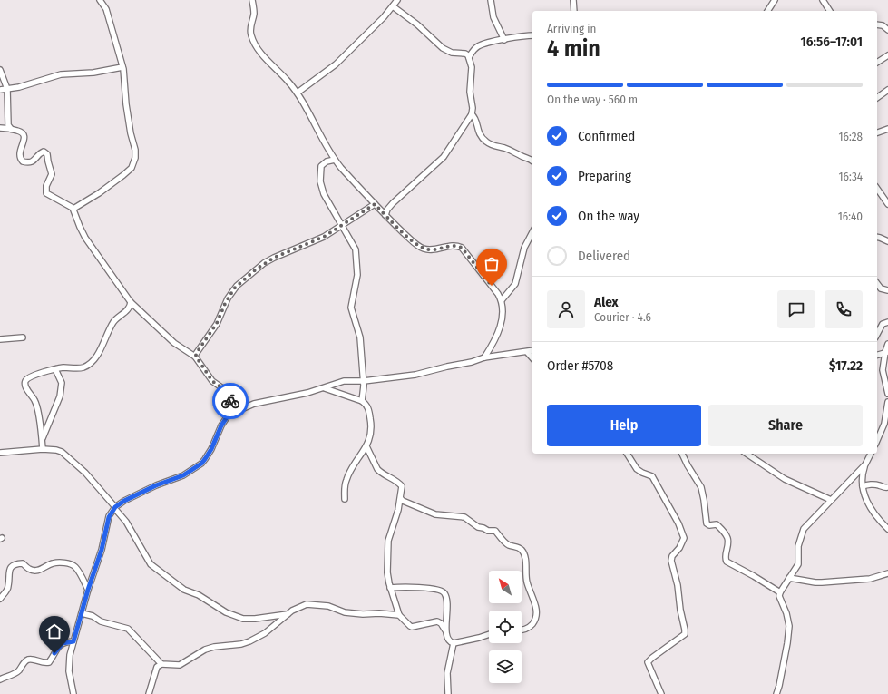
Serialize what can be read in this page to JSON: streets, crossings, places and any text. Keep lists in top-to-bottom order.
{
  "north": "top left",
  "page": {
    "heading": ["4 min", "Arriving in", "16:56–17:01"],
    "panel": [
      "Alex",
      "Courier · 4.6",
      "Order #5708",
      "$17.22"
    ],
    "bar": "On the way · 560 m",
    "list": [
      ["Confirmed", "16:28"],
      ["Preparing", "16:34"],
      ["On the way", "16:40"],
      "Delivered"
    ],
    "buttons": ["Help", "Share"]
  }
}
